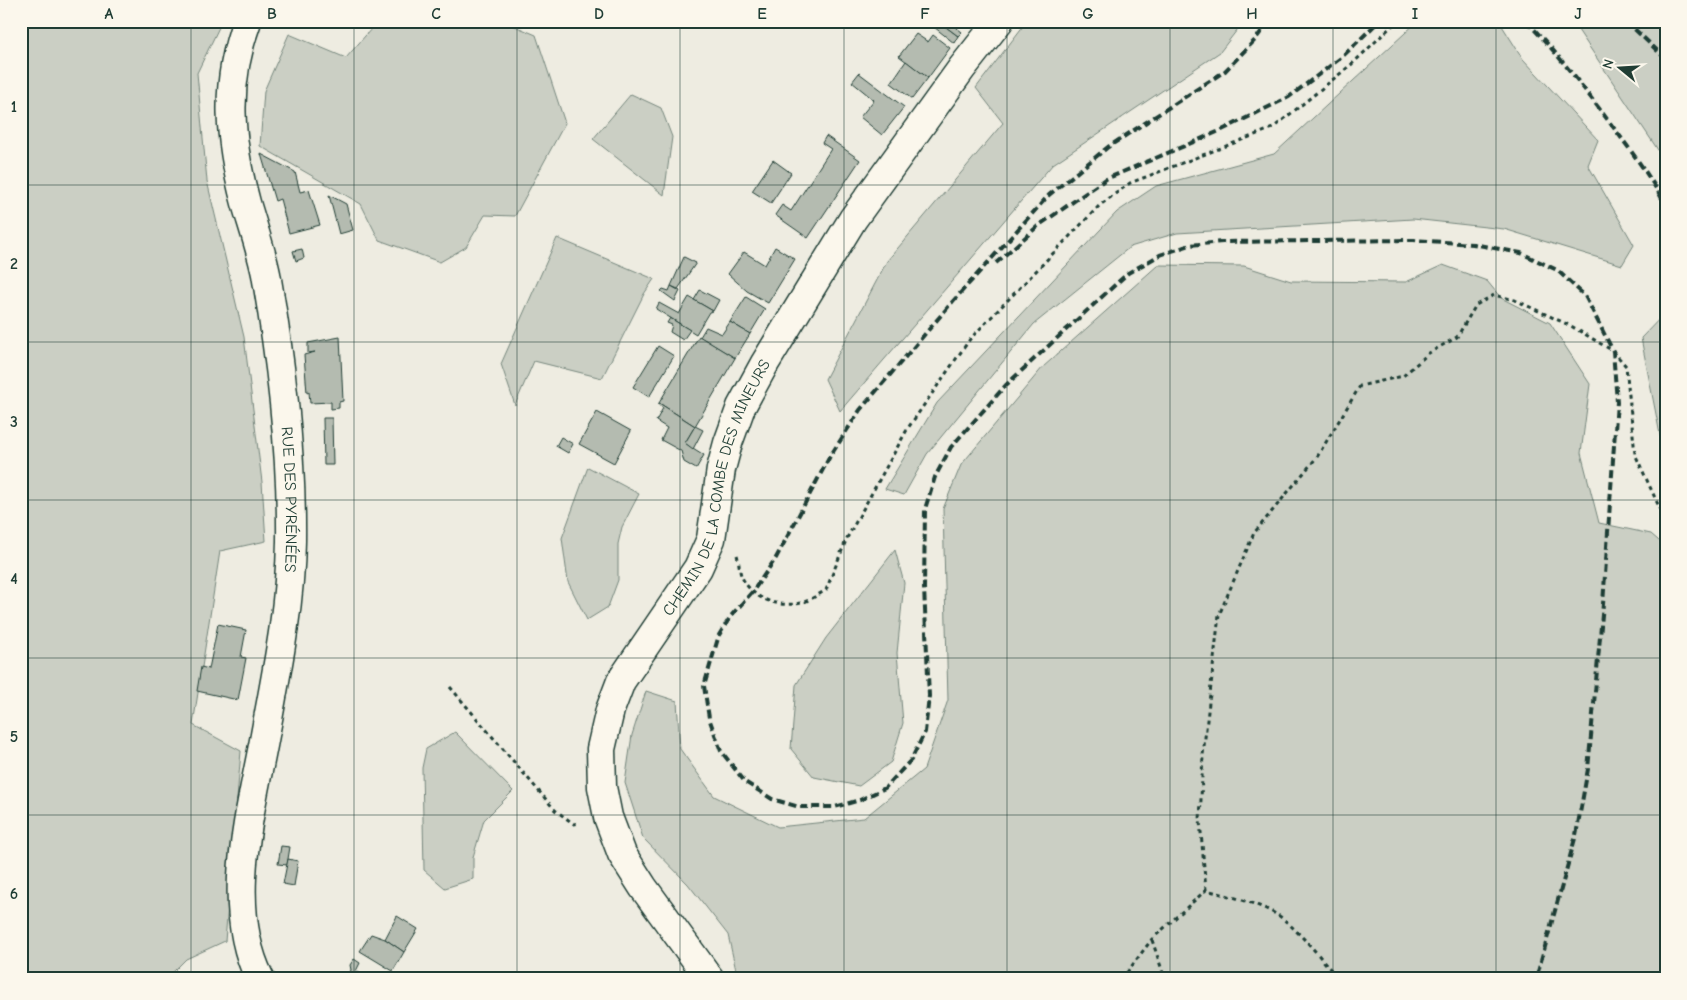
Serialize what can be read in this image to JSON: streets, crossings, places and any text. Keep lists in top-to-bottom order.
{
  "streets": {
    "street": ["CHEMIN DE LA COMBE DES MINEURS", "RUE DES PYRÉNÉES"]
  },
  "north": "left",
  "grid": {
    "columns": [
      "A",
      "B",
      "C",
      "D",
      "E",
      "F",
      "G",
      "H",
      "I",
      "J"
    ],
    "rows": [
      "1",
      "2",
      "3",
      "4",
      "5",
      "6"
    ]
  }
}
